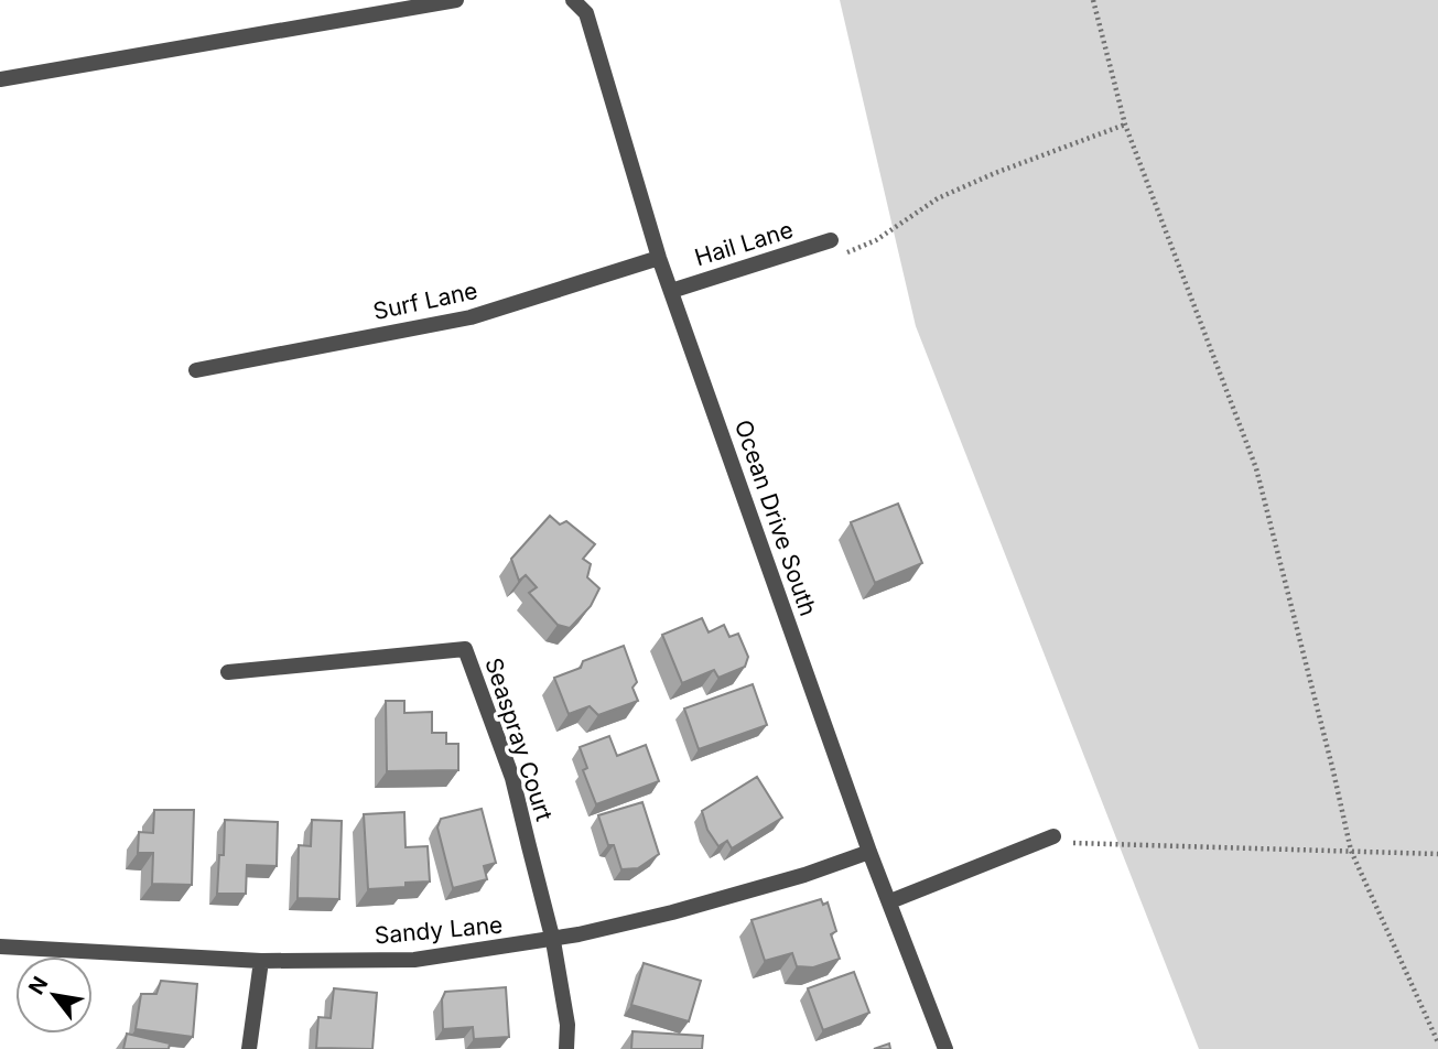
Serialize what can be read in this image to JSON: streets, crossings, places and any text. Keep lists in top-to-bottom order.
{
  "streets": {
    "street": [
      "Hail Lane",
      "Surf Lane",
      "Ocean Drive South",
      "Seaspray Court",
      "Sandy Lane"
    ]
  },
  "crossings": [
    ["Hail Lane", "Ocean Drive South"],
    ["Surf Lane", "Ocean Drive South"],
    ["Ocean Drive South", "Sandy Lane"],
    ["Seaspray Court", "Sandy Lane"]
  ],
  "north": "top left"
}
